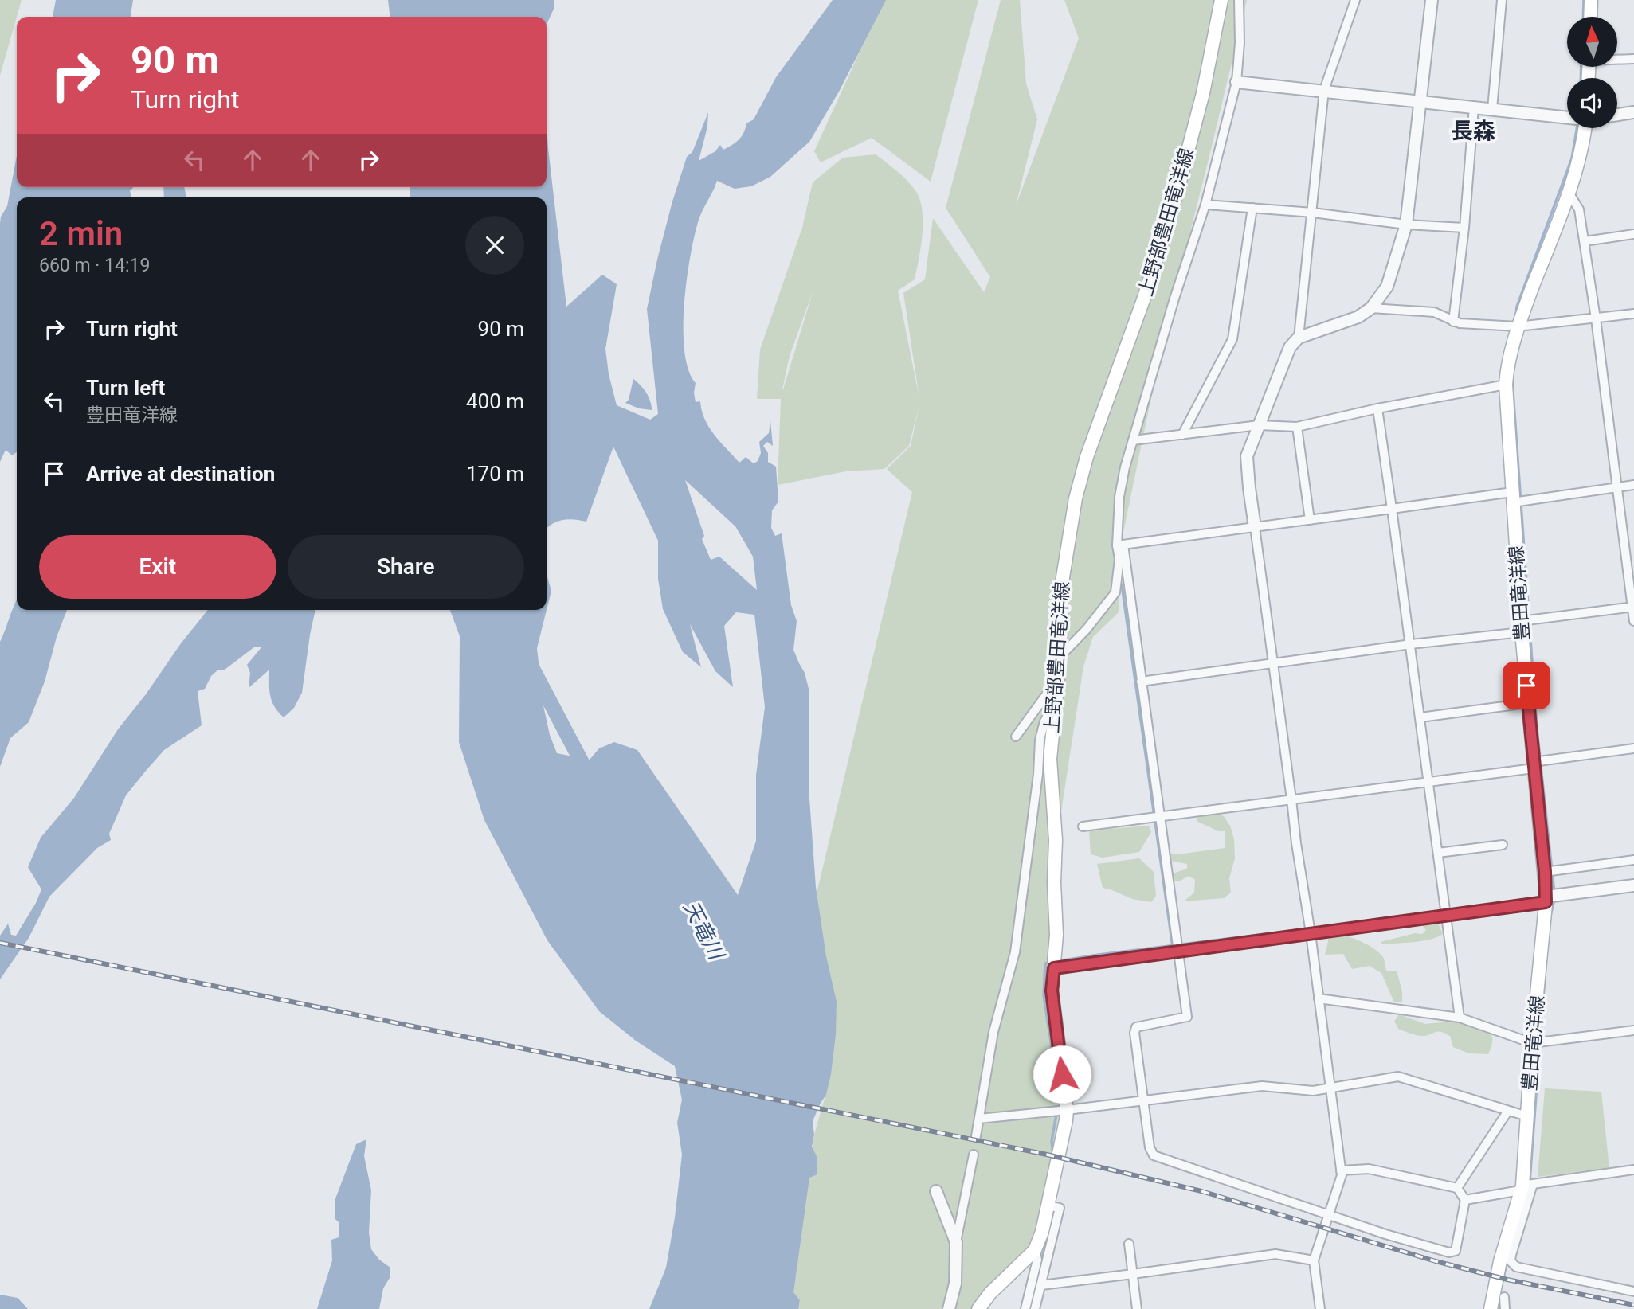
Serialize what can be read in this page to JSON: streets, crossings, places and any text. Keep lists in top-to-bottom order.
{
  "streets": {
    "main road": ["上野部豊田竜洋線", "豊田竜洋線"]
  },
  "districts": ["長森"],
  "water": ["天竜川"],
  "north": "top",
  "page": {
    "turn": ["90 m", "Turn right"],
    "heading": ["2 min", "660 m · 14:19"],
    "list": [
      {
        "name": "Turn right",
        "value": "90 m"
      },
      {
        "name": "Turn left",
        "note": "豊田竜洋線",
        "value": "400 m"
      },
      {
        "name": "Arrive at destination",
        "value": "170 m"
      }
    ],
    "buttons": ["Exit", "Share"]
  }
}
